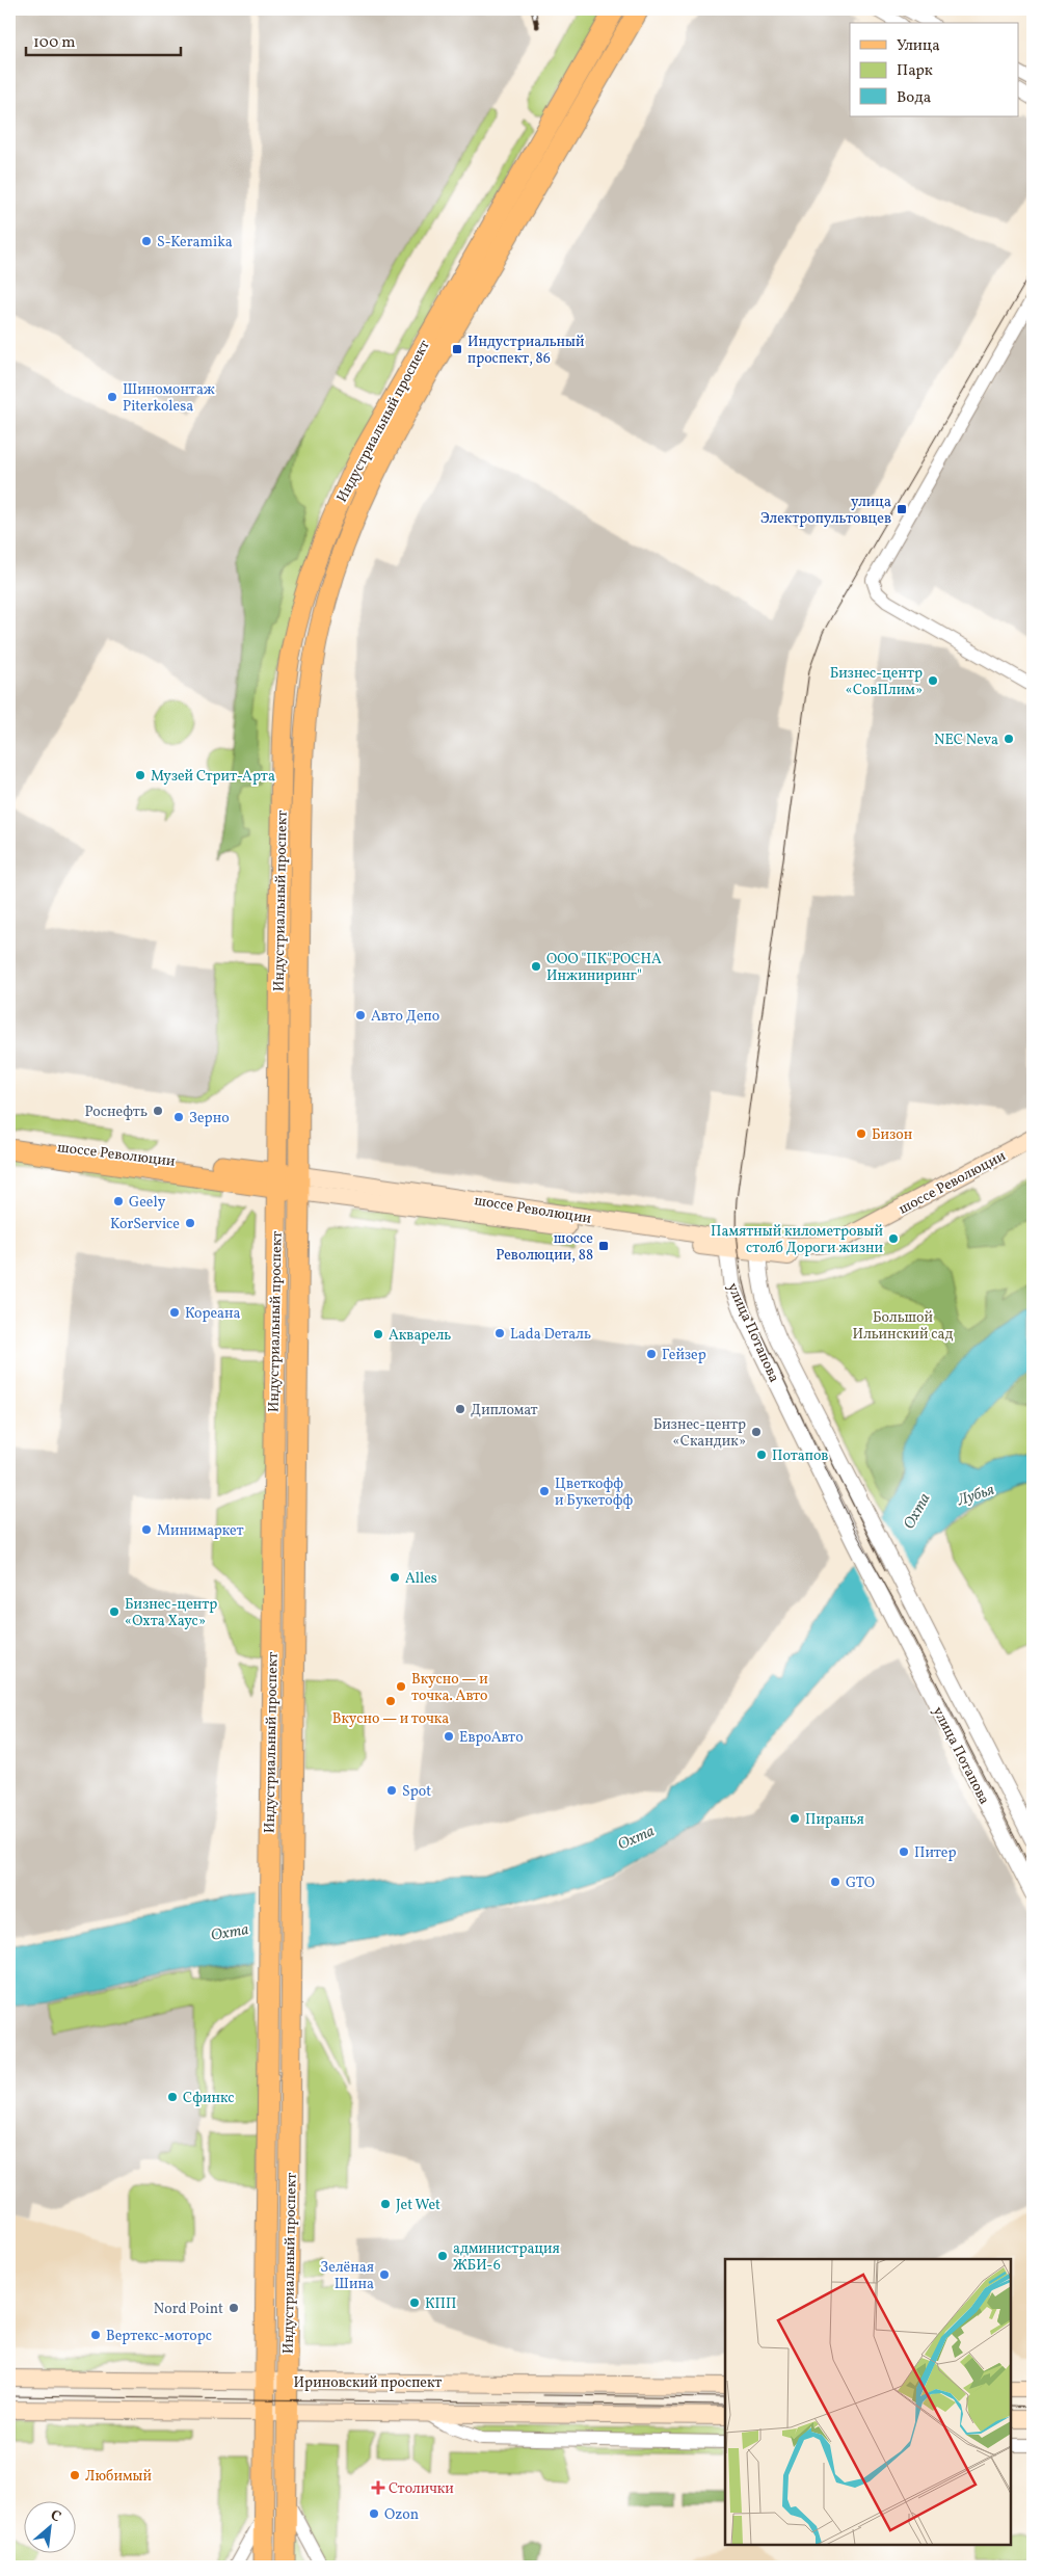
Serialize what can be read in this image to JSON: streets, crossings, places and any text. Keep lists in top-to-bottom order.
{
  "streets": {
    "main road": ["Индустриальный проспект", "шоссе Революции", "Ириновский проспект"],
    "street": ["улица Потапова"]
  },
  "crossings": [
    ["Индустриальный проспект", "шоссе Революции"],
    ["Индустриальный проспект", "Ириновский проспект"],
    ["шоссе Революции", "улица Потапова"]
  ],
  "water": ["Лубья", "Охта"],
  "parks": ["Большой Ильинский сад"],
  "places": {
    "other": [
      "S-Keramika",
      "Шиномонтаж Piterkolesa",
      "Бизнес-центр «СовПлим»",
      "NEC Neva",
      "Музей Стрит-Арта",
      "ООО \"ПК\"РОСНА Инжиниринг\"",
      "Авто Депо",
      "Роснефть",
      "Зерно",
      "Бизон",
      "Geely",
      "KorService",
      "Памятный километровый столб Дороги жизни",
      "Кореана",
      "Lada Dеталь",
      "Акварель",
      "Гейзер",
      "Дипломат",
      "Бизнес-центр «Скандик»",
      "Потапов",
      "Цветкофф и Букетофф",
      "Минимаркет",
      "Alles",
      "Бизнес-центр «Охта Хаус»",
      "Вкусно — и точка. Авто",
      "Вкусно — и точка",
      "ЕвроАвто",
      "Spot",
      "Пиранья",
      "Питер",
      "GTO",
      "Сфинкс",
      "Jet Wet",
      "администрация ЖБИ-6",
      "Зелёная Шина",
      "КПП",
      "Nord Point",
      "Вертекс-моторс",
      "Любимый",
      "Ozon"
    ],
    "transit": ["Индустриальный проспект, 86", "улица Электропультовцев", "шоссе Революции, 88"],
    "health": ["Столички"]
  },
  "legend": ["Улица", "Парк", "Вода"],
  "scale_bar": "100 m",
  "north": "top right"
}
